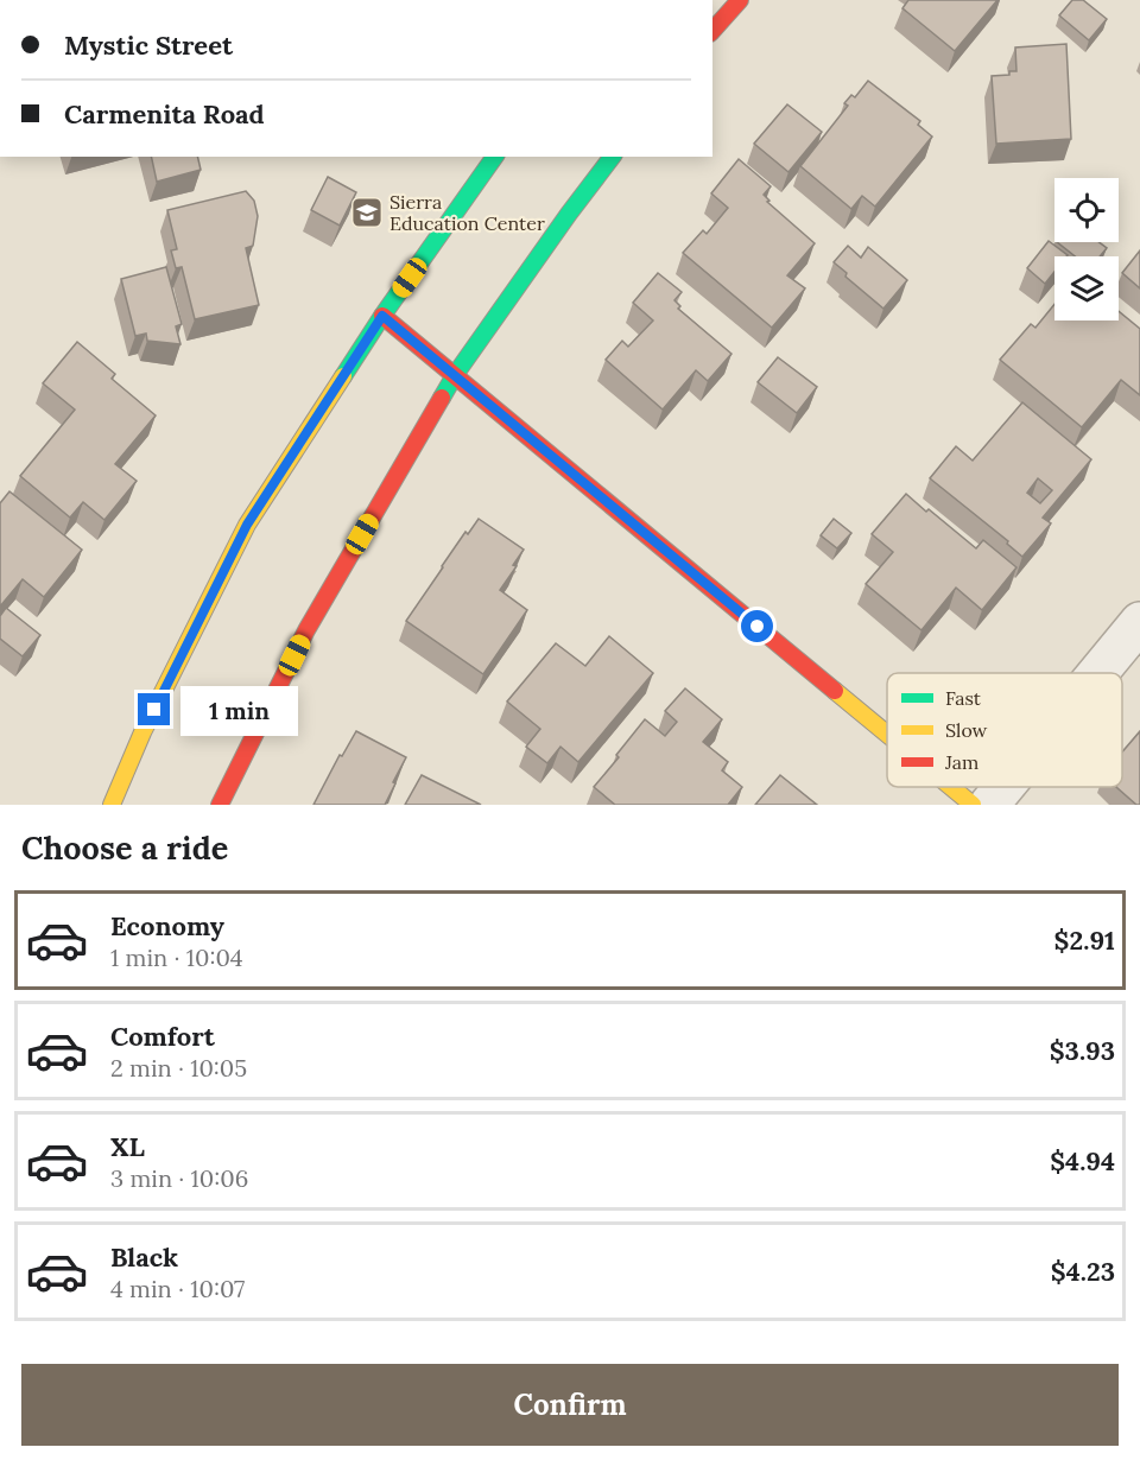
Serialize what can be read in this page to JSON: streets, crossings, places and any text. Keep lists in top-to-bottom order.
{
  "places": {
    "school or university": ["Sierra Education Center"]
  },
  "legend": ["Fast", "Slow", "Jam"],
  "page": {
    "banner": ["Mystic Street", "Carmenita Road"],
    "bubble": "1 min",
    "heading": "Choose a ride",
    "list": [
      {
        "name": "Economy",
        "note": "1 min · 10:04",
        "value": "$2.91"
      },
      {
        "name": "Comfort",
        "note": "2 min · 10:05",
        "value": "$3.93"
      },
      {
        "name": "XL",
        "note": "3 min · 10:06",
        "value": "$4.94"
      },
      {
        "name": "Black",
        "note": "4 min · 10:07",
        "value": "$4.23"
      }
    ],
    "buttons": "Confirm"
  }
}
